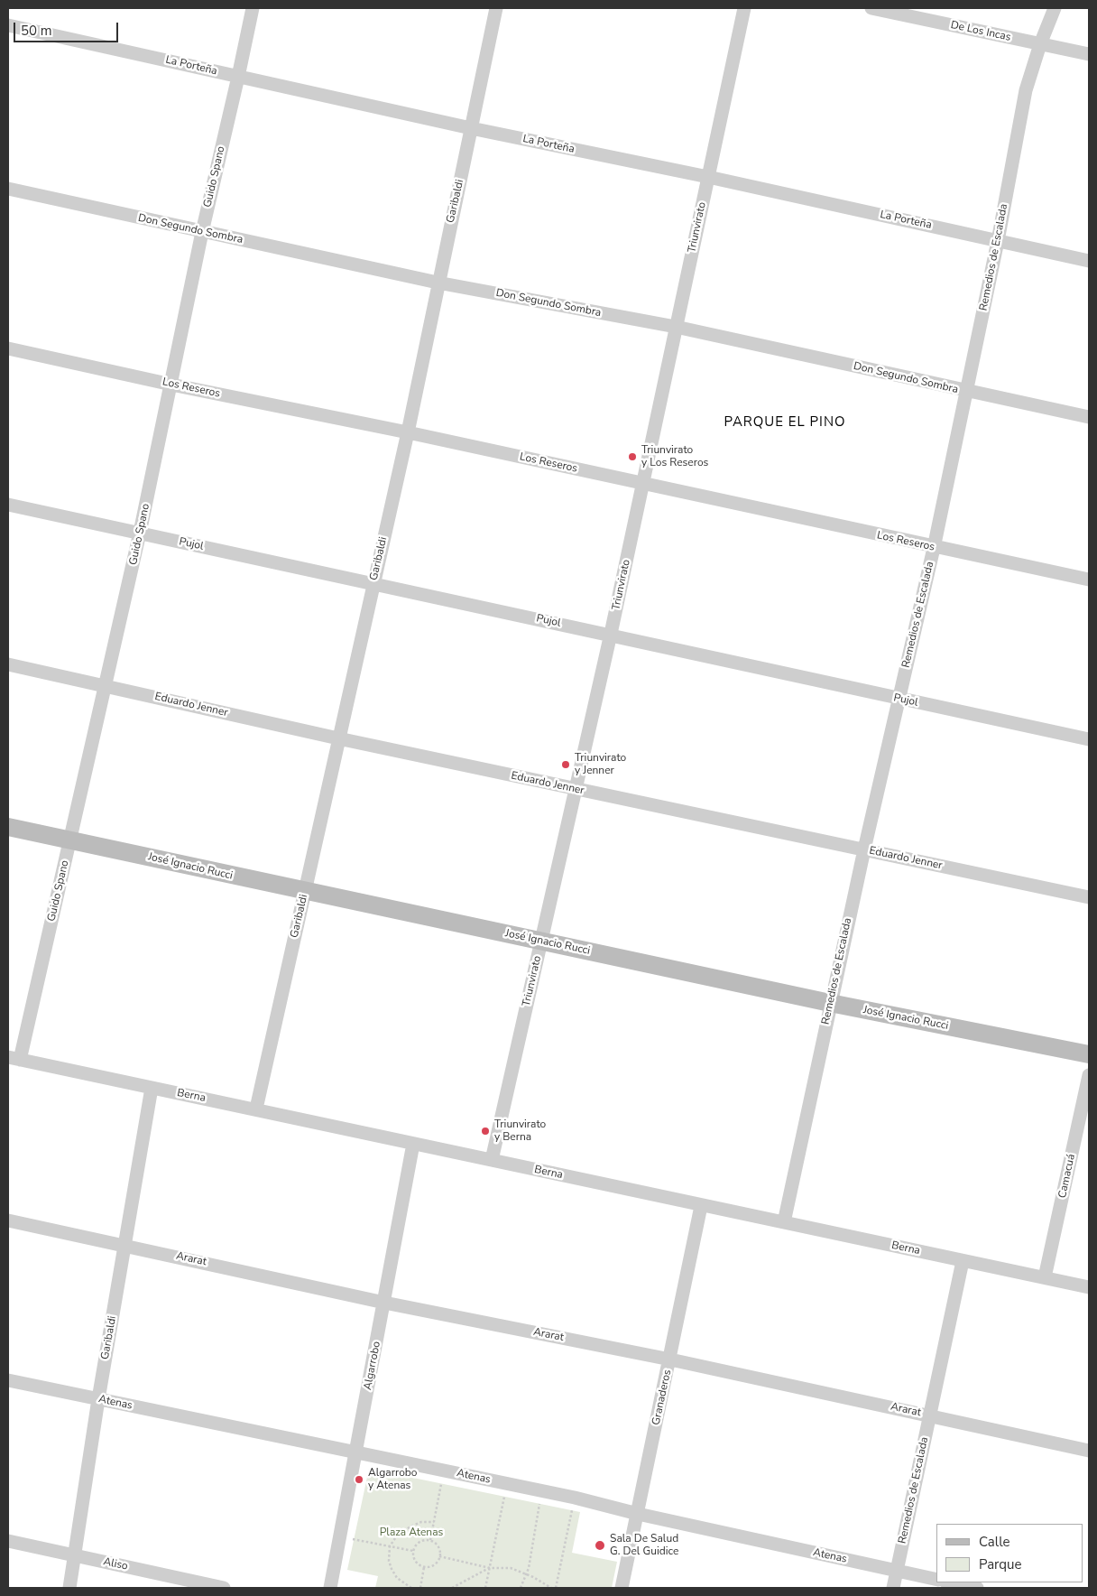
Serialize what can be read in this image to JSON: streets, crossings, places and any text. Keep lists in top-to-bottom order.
{
  "streets": {
    "street": [
      "De Los Incas",
      "La Porteña",
      "Guido Spano",
      "Garibaldi",
      "Triunvirato",
      "Don Segundo Sombra",
      "Remedios de Escalada",
      "Los Reseros",
      "Pujol",
      "Eduardo Jenner",
      "José Ignacio Rucci",
      "Berna",
      "Camacuá",
      "Ararat",
      "Algarrobo",
      "Granaderos",
      "Atenas",
      "Aliso"
    ]
  },
  "crossings": [
    ["De Los Incas", "Remedios de Escalada"],
    ["La Porteña", "Guido Spano"],
    ["La Porteña", "Garibaldi"],
    ["La Porteña", "Triunvirato"],
    ["La Porteña", "Remedios de Escalada"],
    ["Guido Spano", "Don Segundo Sombra"],
    ["Guido Spano", "Los Reseros"],
    ["Guido Spano", "Pujol"],
    ["Guido Spano", "Eduardo Jenner"],
    ["Guido Spano", "José Ignacio Rucci"],
    ["Guido Spano", "Berna"],
    ["Garibaldi", "Don Segundo Sombra"],
    ["Garibaldi", "Los Reseros"],
    ["Garibaldi", "Pujol"],
    ["Garibaldi", "Eduardo Jenner"],
    ["Garibaldi", "José Ignacio Rucci"],
    ["Garibaldi", "Berna"],
    ["Garibaldi", "Ararat"],
    ["Garibaldi", "Atenas"],
    ["Garibaldi", "Aliso"],
    ["Triunvirato", "Don Segundo Sombra"],
    ["Triunvirato", "Los Reseros"],
    ["Triunvirato", "Pujol"],
    ["Triunvirato", "Eduardo Jenner"],
    ["Triunvirato", "José Ignacio Rucci"],
    ["Triunvirato", "Berna"],
    ["Don Segundo Sombra", "Remedios de Escalada"],
    ["Remedios de Escalada", "Los Reseros"],
    ["Remedios de Escalada", "Pujol"],
    ["Remedios de Escalada", "Eduardo Jenner"],
    ["Remedios de Escalada", "José Ignacio Rucci"],
    ["Remedios de Escalada", "Berna"],
    ["Remedios de Escalada", "Ararat"],
    ["Remedios de Escalada", "Atenas"],
    ["Berna", "Camacuá"],
    ["Berna", "Algarrobo"],
    ["Berna", "Granaderos"],
    ["Ararat", "Algarrobo"],
    ["Ararat", "Granaderos"],
    ["Algarrobo", "Atenas"],
    ["Granaderos", "Atenas"]
  ],
  "districts": ["PARQUE EL PINO"],
  "parks": ["Plaza Atenas"],
  "places": [
    "Triunvirato y Los Reseros",
    "Triunvirato y Jenner",
    "Triunvirato y Berna",
    "Algarrobo y Atenas",
    "Sala De Salud G. Del Guidice"
  ],
  "legend": ["Calle", "Parque"],
  "scale_bar": "50 m"
}
